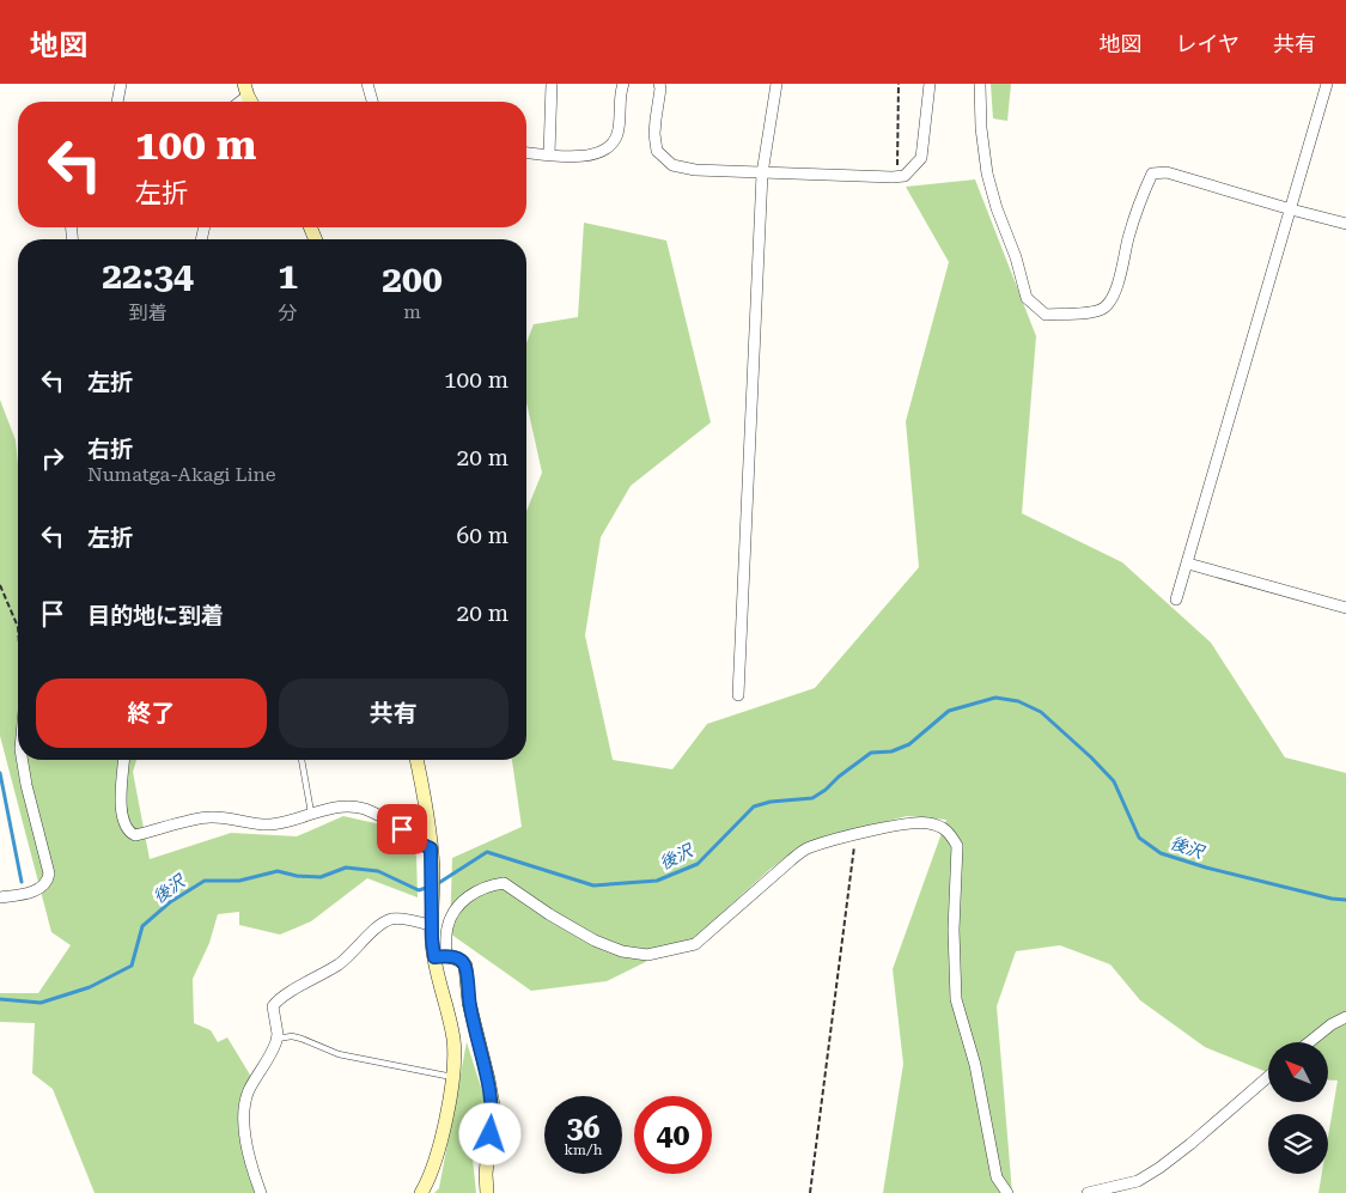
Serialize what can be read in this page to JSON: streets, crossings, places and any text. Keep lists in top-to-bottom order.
{
  "water": ["後沢"],
  "north": "top left",
  "page": {
    "header": "地図",
    "nav": ["地図", "レイヤ", "共有"],
    "turn": ["100 m", "左折"],
    "eta": [
      "22:34",
      "到着",
      "1",
      "分",
      "200",
      "m"
    ],
    "list": [
      {
        "name": "左折",
        "value": "100 m"
      },
      {
        "name": "右折",
        "note": "Numatga-Akagi Line",
        "value": "20 m"
      },
      {
        "name": "左折",
        "value": "60 m"
      },
      {
        "name": "目的地に到着",
        "value": "20 m"
      }
    ],
    "buttons": ["終了", "共有"],
    "speed": "36 km/h",
    "limit": "40"
  }
}
